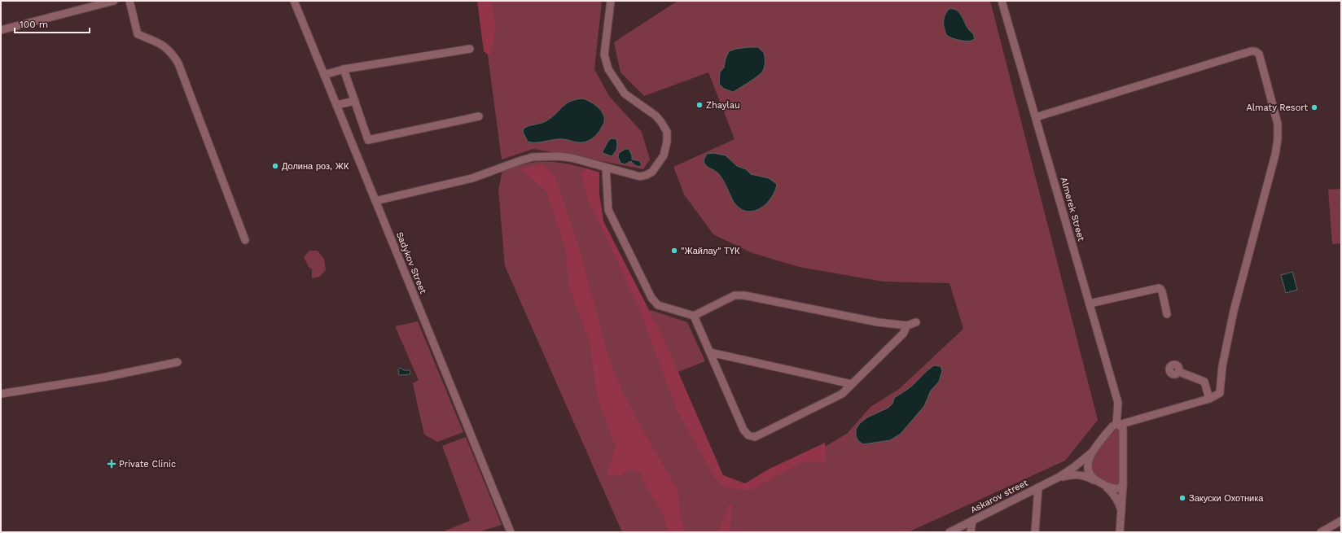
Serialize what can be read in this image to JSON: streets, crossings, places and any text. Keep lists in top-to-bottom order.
{
  "streets": {
    "street": ["Almerek Street", "Sadykov Street", "Askarov street"]
  },
  "places": {
    "other": [
      "Zhaylau",
      "Almaty Resort",
      "Долина роз, ЖК",
      "\"Жайлау\" ТҮК",
      "Закуски Охотника"
    ],
    "health": ["Private Clinic"]
  },
  "scale_bar": "100 m"
}
